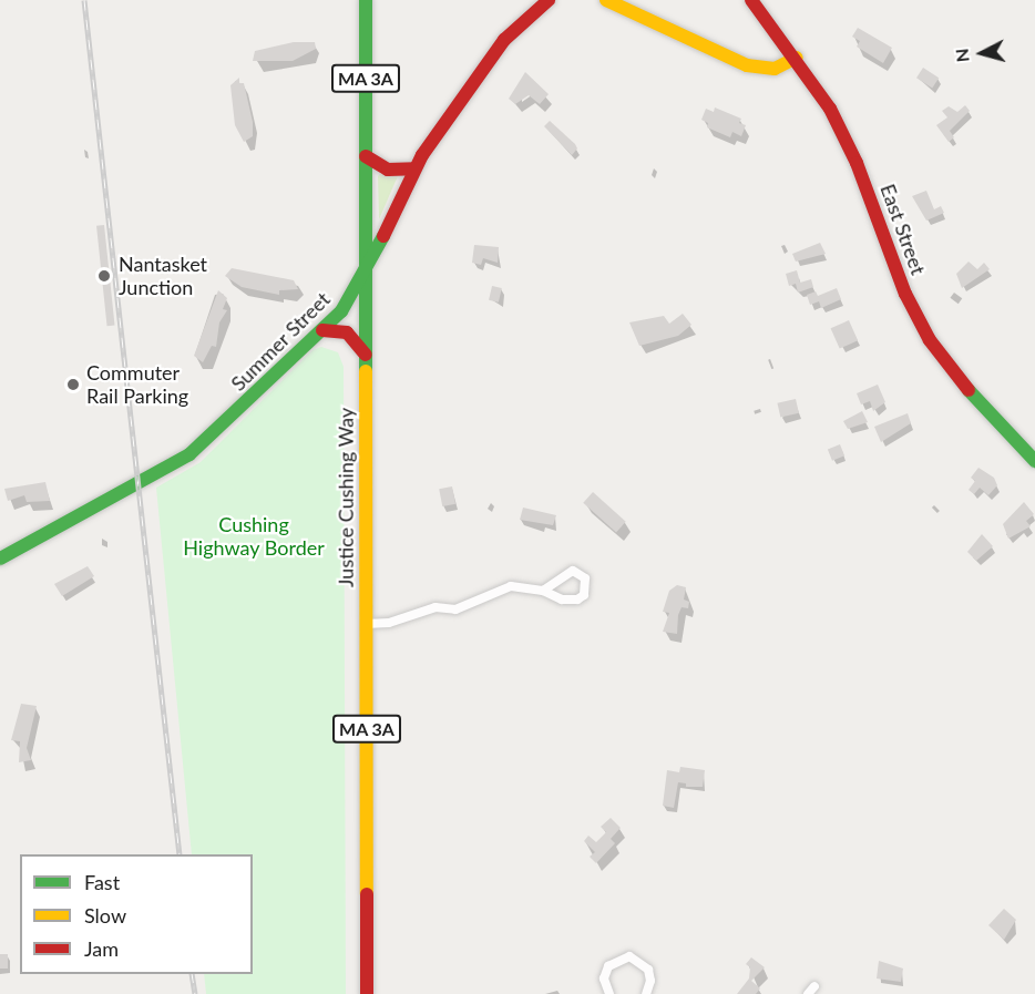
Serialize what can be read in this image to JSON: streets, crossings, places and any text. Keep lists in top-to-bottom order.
{
  "streets": {
    "main road": [
      "MA 3A",
      "East Street",
      "Summer Street",
      "Justice Cushing Way"
    ]
  },
  "crossings": [
    ["Summer Street", "Justice Cushing Way"]
  ],
  "parks": ["Cushing Highway Border"],
  "places": ["Nantasket Junction", "Commuter Rail Parking"],
  "legend": ["Fast", "Slow", "Jam"],
  "north": "left"
}
